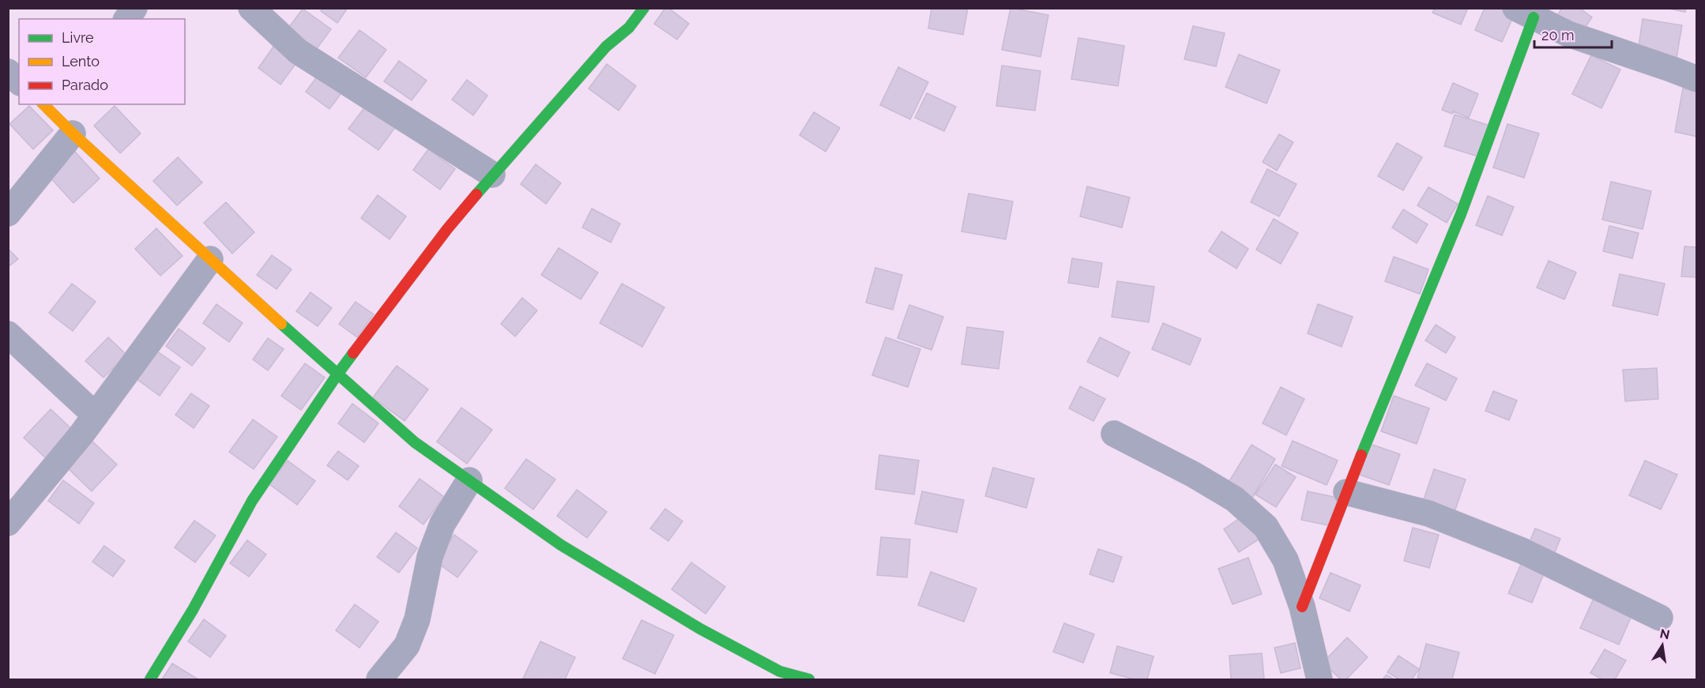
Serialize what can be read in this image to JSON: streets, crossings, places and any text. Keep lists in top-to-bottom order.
{
  "legend": ["Livre", "Lento", "Parado"],
  "scale_bar": "20 m",
  "north": "top"
}
